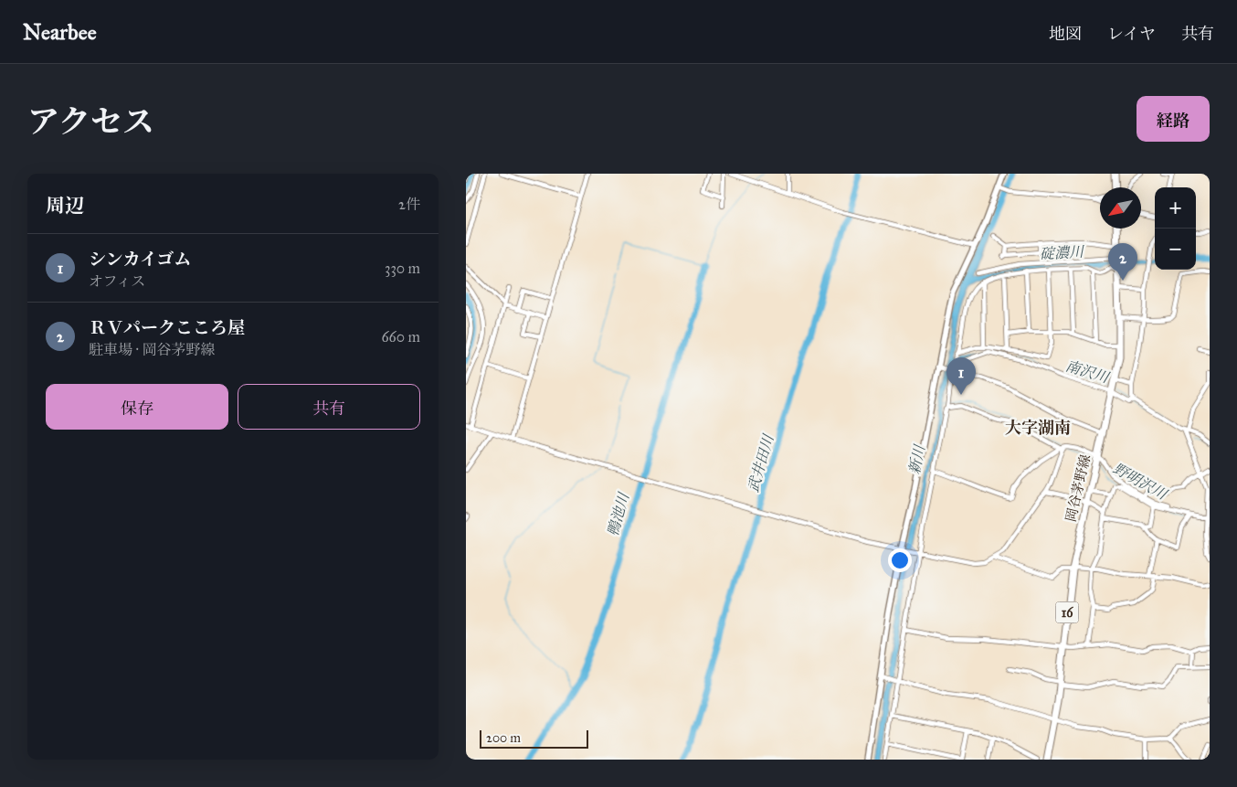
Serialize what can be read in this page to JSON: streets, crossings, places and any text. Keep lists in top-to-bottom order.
{
  "streets": {
    "main road": ["岡谷茅野線", "16"]
  },
  "districts": ["大字湖南"],
  "water": [
    "碇濃川",
    "南沢川",
    "新川",
    "武井田川",
    "野明沢川",
    "鴨池川"
  ],
  "scale_bar": "200 m",
  "north": "bottom left",
  "page": {
    "header": "Nearbee",
    "nav": ["地図", "レイヤ", "共有"],
    "title": "アクセス",
    "buttons": [
      "経路",
      ["保存", "共有"]
    ],
    "heading": ["周辺", "2件"],
    "map_buttons": ["+", "−"],
    "list": [
      {
        "mark": "1",
        "name": "シンカイゴム",
        "note": "オフィス",
        "value": "330 m"
      },
      {
        "mark": "2",
        "name": "ＲＶパークこころ屋",
        "note": "駐車場 · 岡谷茅野線",
        "value": "660 m"
      }
    ],
    "pins": ["2", "1"],
    "scale": "200 m"
  }
}
